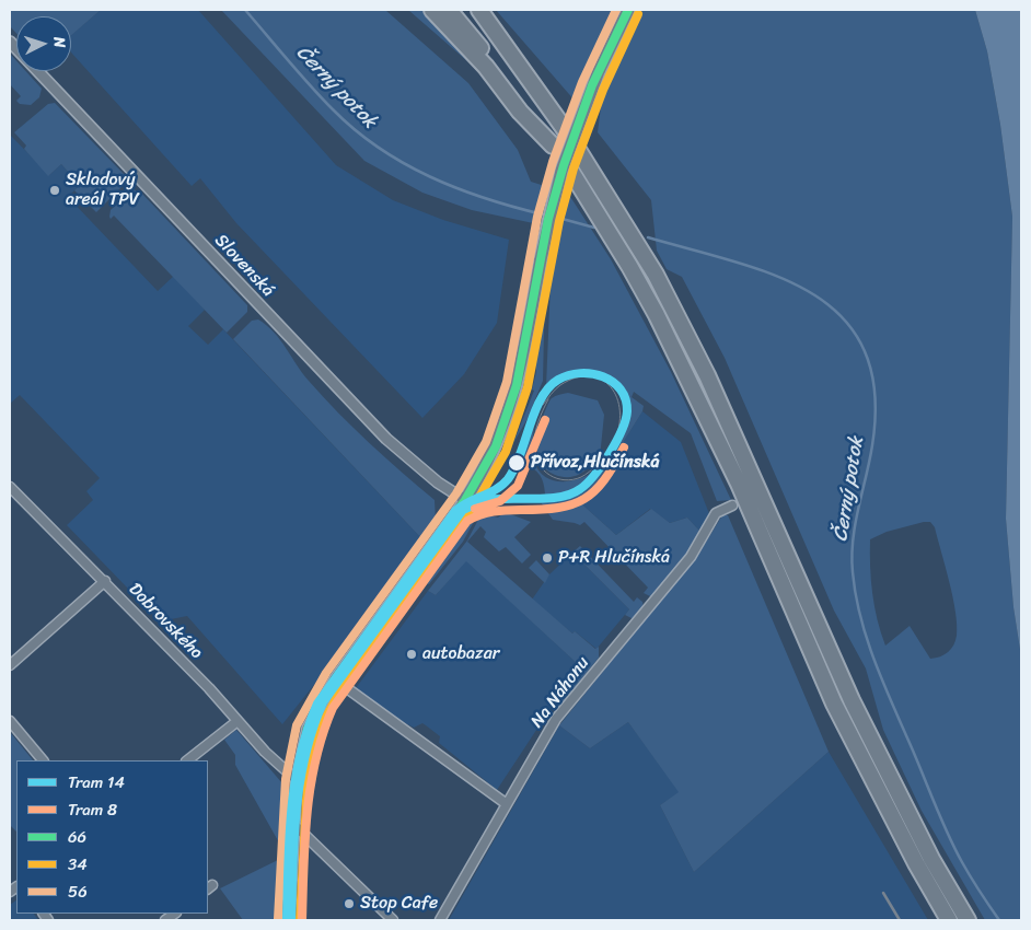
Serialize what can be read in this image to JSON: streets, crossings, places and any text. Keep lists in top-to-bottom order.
{
  "streets": {
    "street": ["Slovenská", "Dobrovského", "Na Náhonu"]
  },
  "water": ["Černý potok"],
  "places": [
    "Skladový areál TPV",
    "Přívoz,Hlučínská",
    "P+R Hlučínská",
    "autobazar",
    "Stop Cafe"
  ],
  "lines": [
    "transit line 66",
    "transit line 56",
    "transit line 34",
    "tram line 14",
    "tram line 8"
  ],
  "legend": [
    "Tram 14",
    "Tram 8",
    "66",
    "34",
    "56"
  ],
  "north": "right"
}
